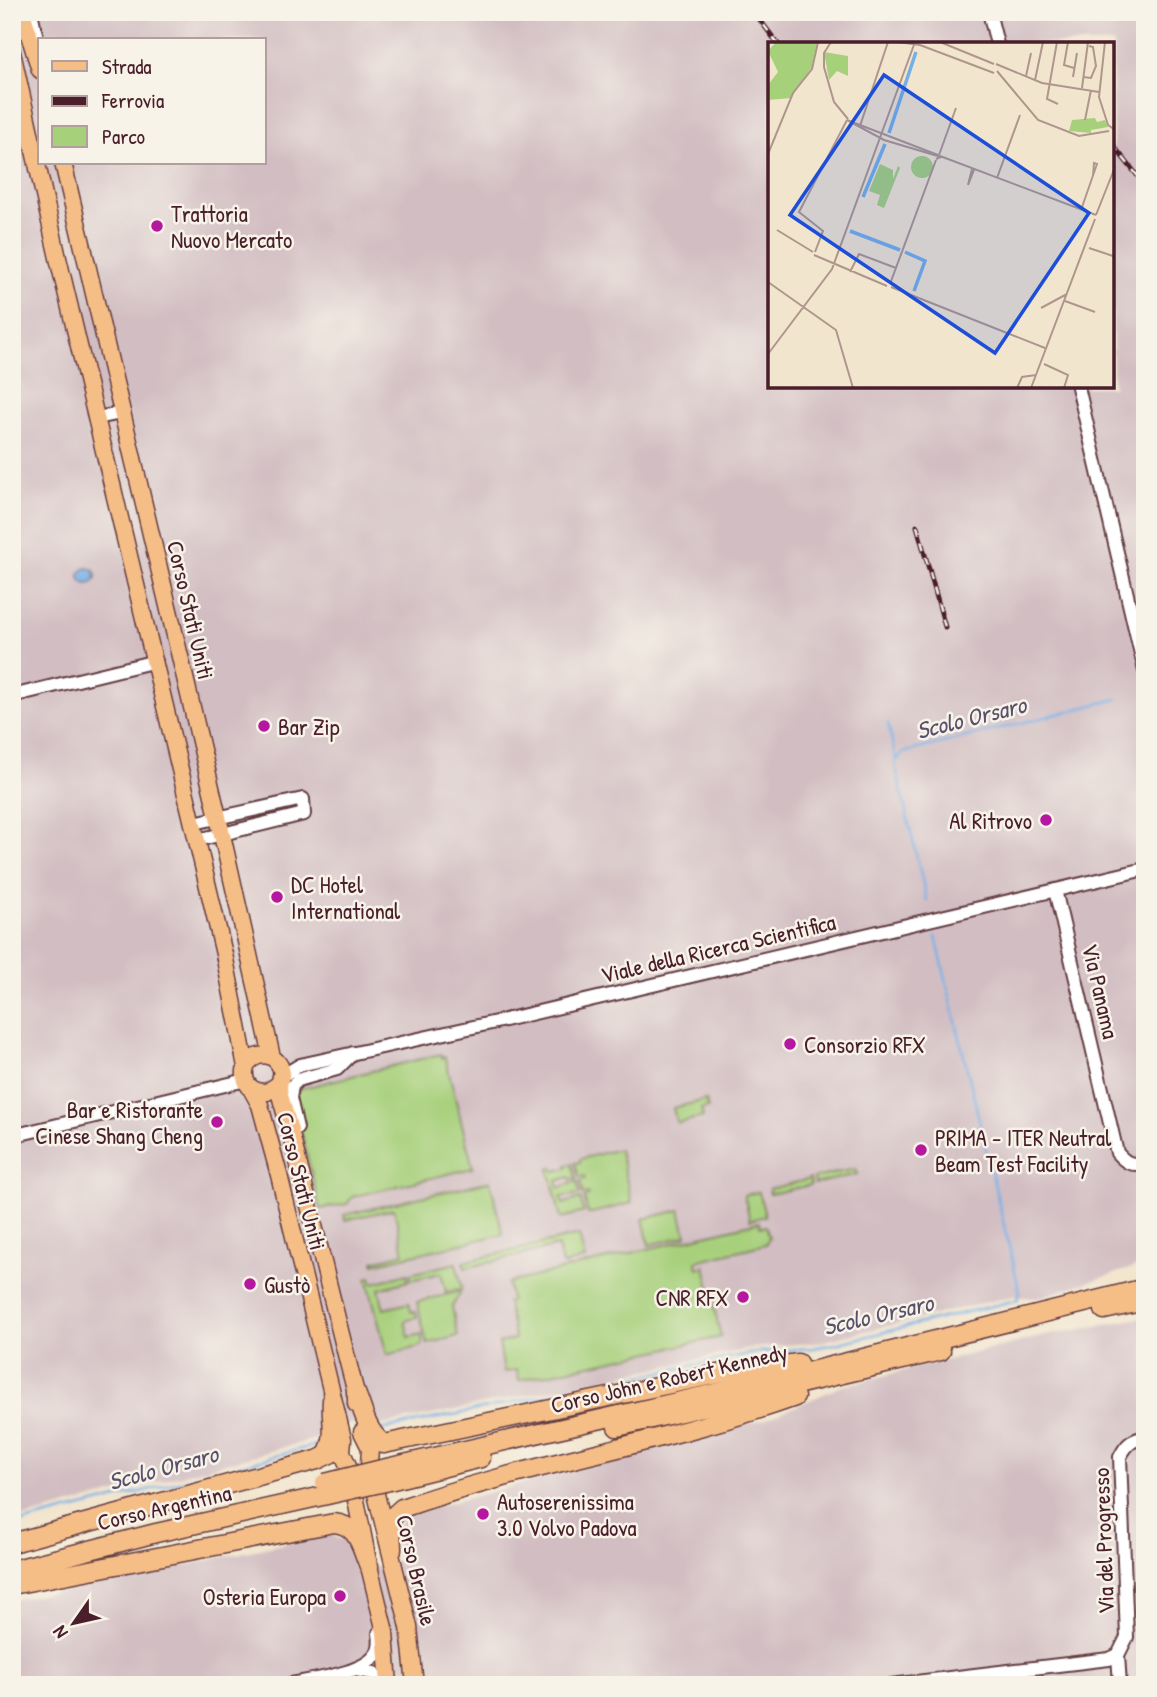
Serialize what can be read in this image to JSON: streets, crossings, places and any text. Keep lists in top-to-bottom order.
{
  "streets": {
    "highway": ["Corso John e Robert Kennedy", "Corso Argentina"],
    "main road": ["Corso Stati Uniti", "Corso Brasile"],
    "street": ["Viale della Ricerca Scientifica", "Via Panama", "Via del Progresso"]
  },
  "crossings": [
    ["Corso Stati Uniti", "Viale della Ricerca Scientifica"],
    ["Viale della Ricerca Scientifica", "Via Panama"],
    ["Corso John e Robert Kennedy", "Corso Argentina"],
    ["Corso John e Robert Kennedy", "Corso Brasile"]
  ],
  "water": ["Scolo Orsaro"],
  "places": [
    "Trattoria Nuovo Mercato",
    "Bar Zip",
    "Al Ritrovo",
    "DC Hotel International",
    "Consorzio RFX",
    "Bar e Ristorante Cinese Shang Cheng",
    "PRIMA - ITER Neutral Beam Test Facility",
    "Gustò",
    "CNR RFX",
    "Autoserenissima 3.0 Volvo Padova",
    "Osteria Europa"
  ],
  "legend": ["Strada", "Ferrovia", "Parco"],
  "north": "bottom left"
}
